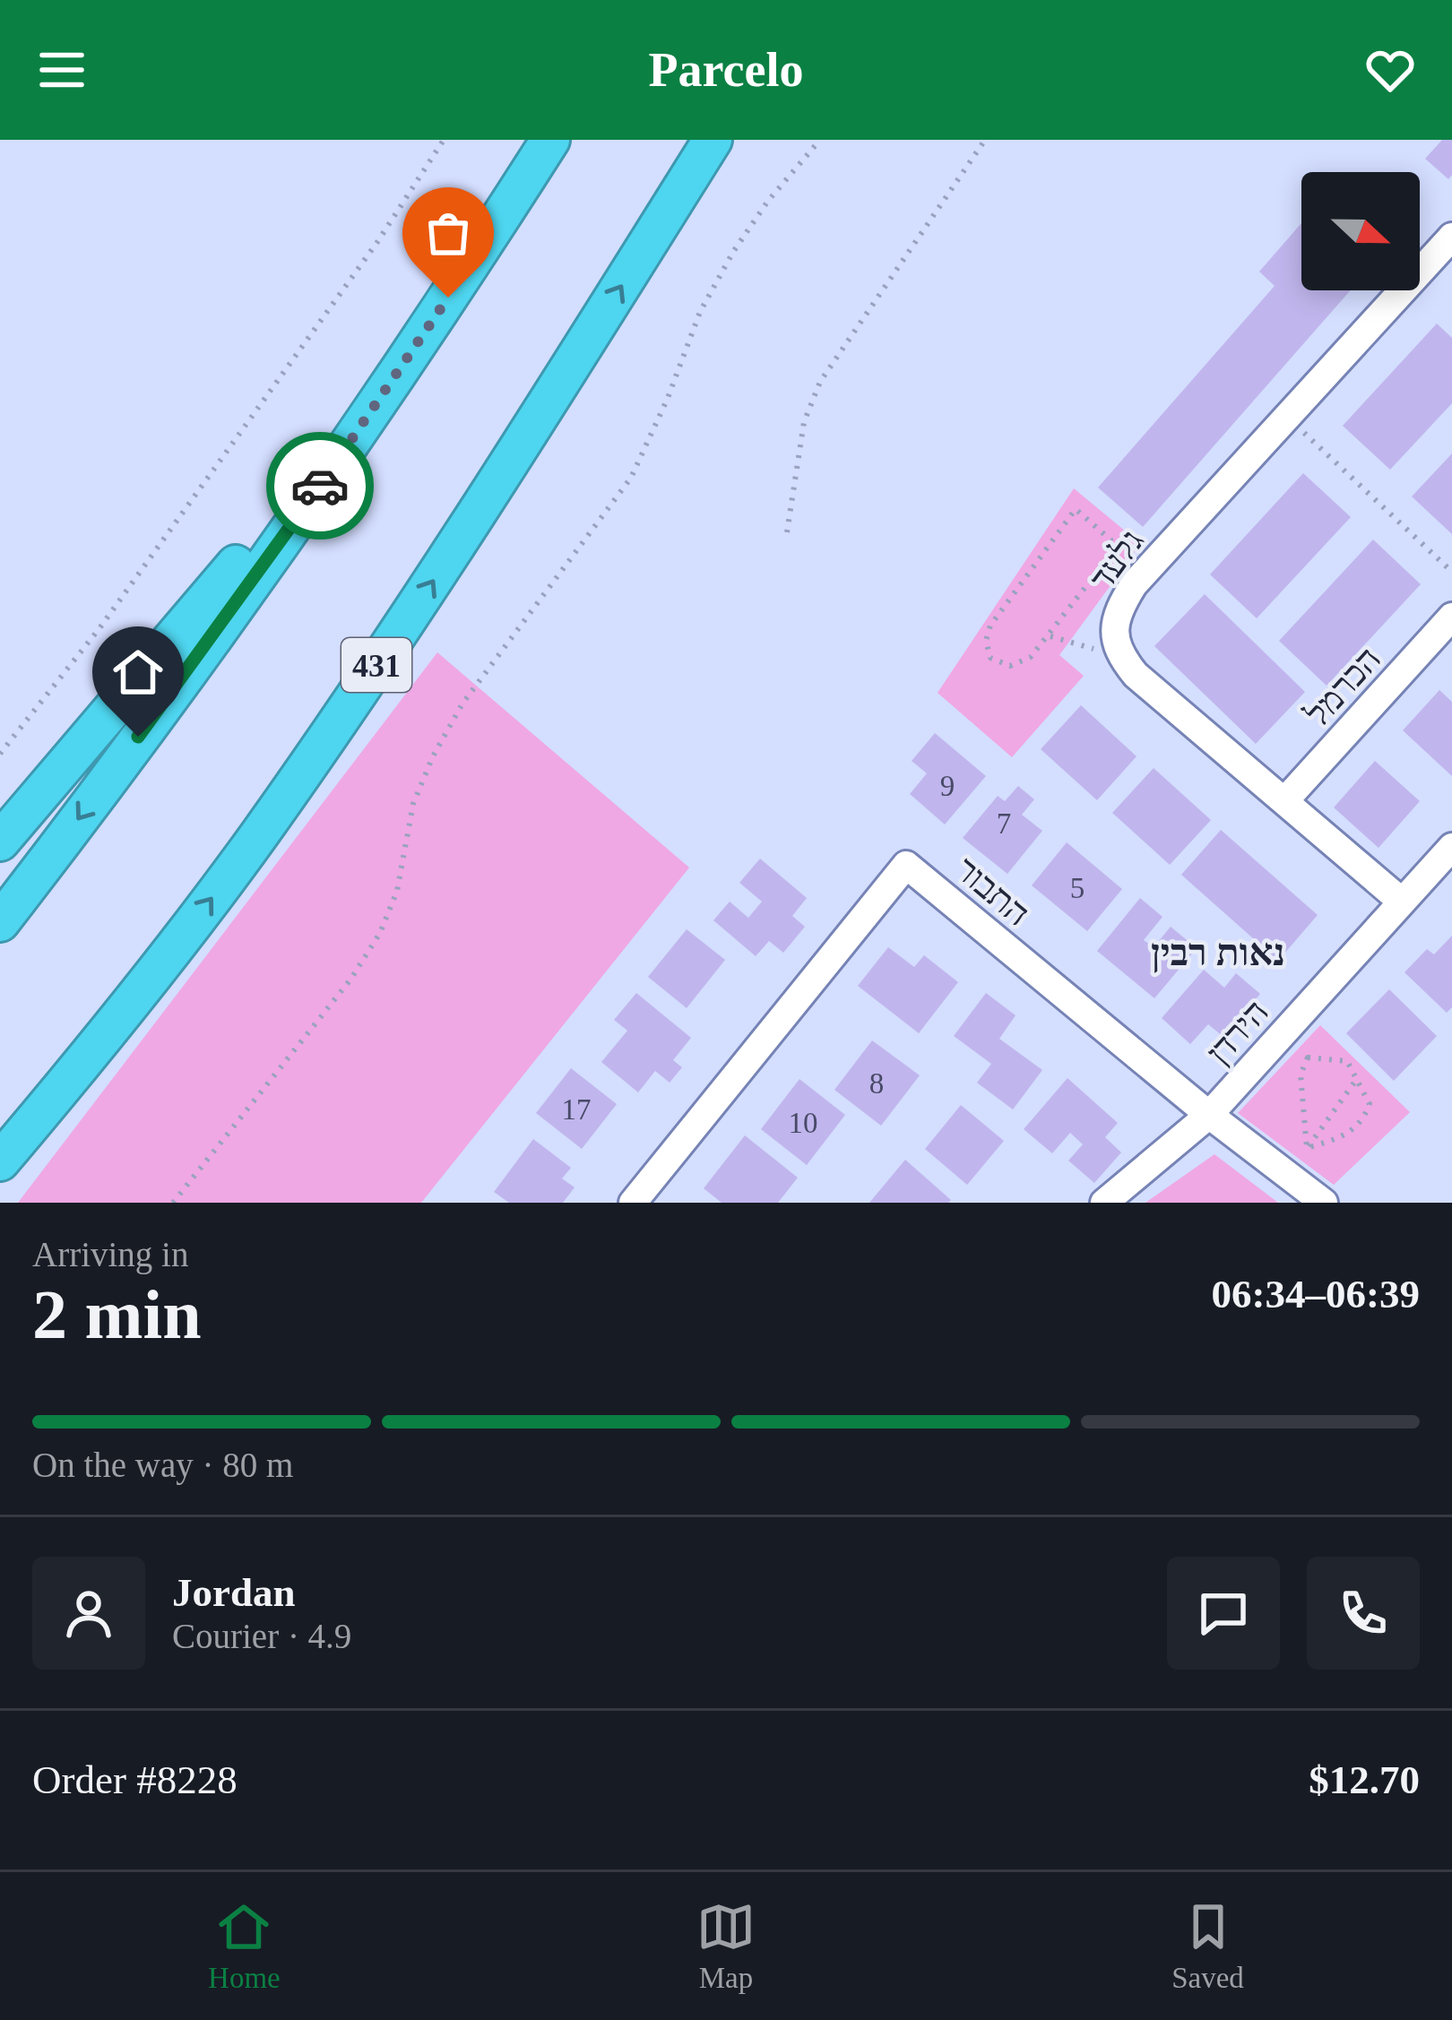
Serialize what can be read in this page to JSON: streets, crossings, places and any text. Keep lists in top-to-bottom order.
{
  "streets": {
    "highway": ["431"],
    "street": [
      "גלעד",
      "הכרמל",
      "התבור",
      "הירדן"
    ]
  },
  "crossings": [
    ["התבור", "הירדן"]
  ],
  "districts": ["נאות רבין"],
  "house_numbers": [
    "9",
    "7",
    "5",
    "8",
    "17",
    "10"
  ],
  "north": "right",
  "page": {
    "header": "Parcelo",
    "heading": ["2 min", "Arriving in", "06:34–06:39"],
    "panel": [
      "Jordan",
      "Courier · 4.9",
      "Order #8228",
      "$12.70"
    ],
    "bar": "On the way · 80 m",
    "tabs": ["Home", "Map", "Saved"]
  }
}
